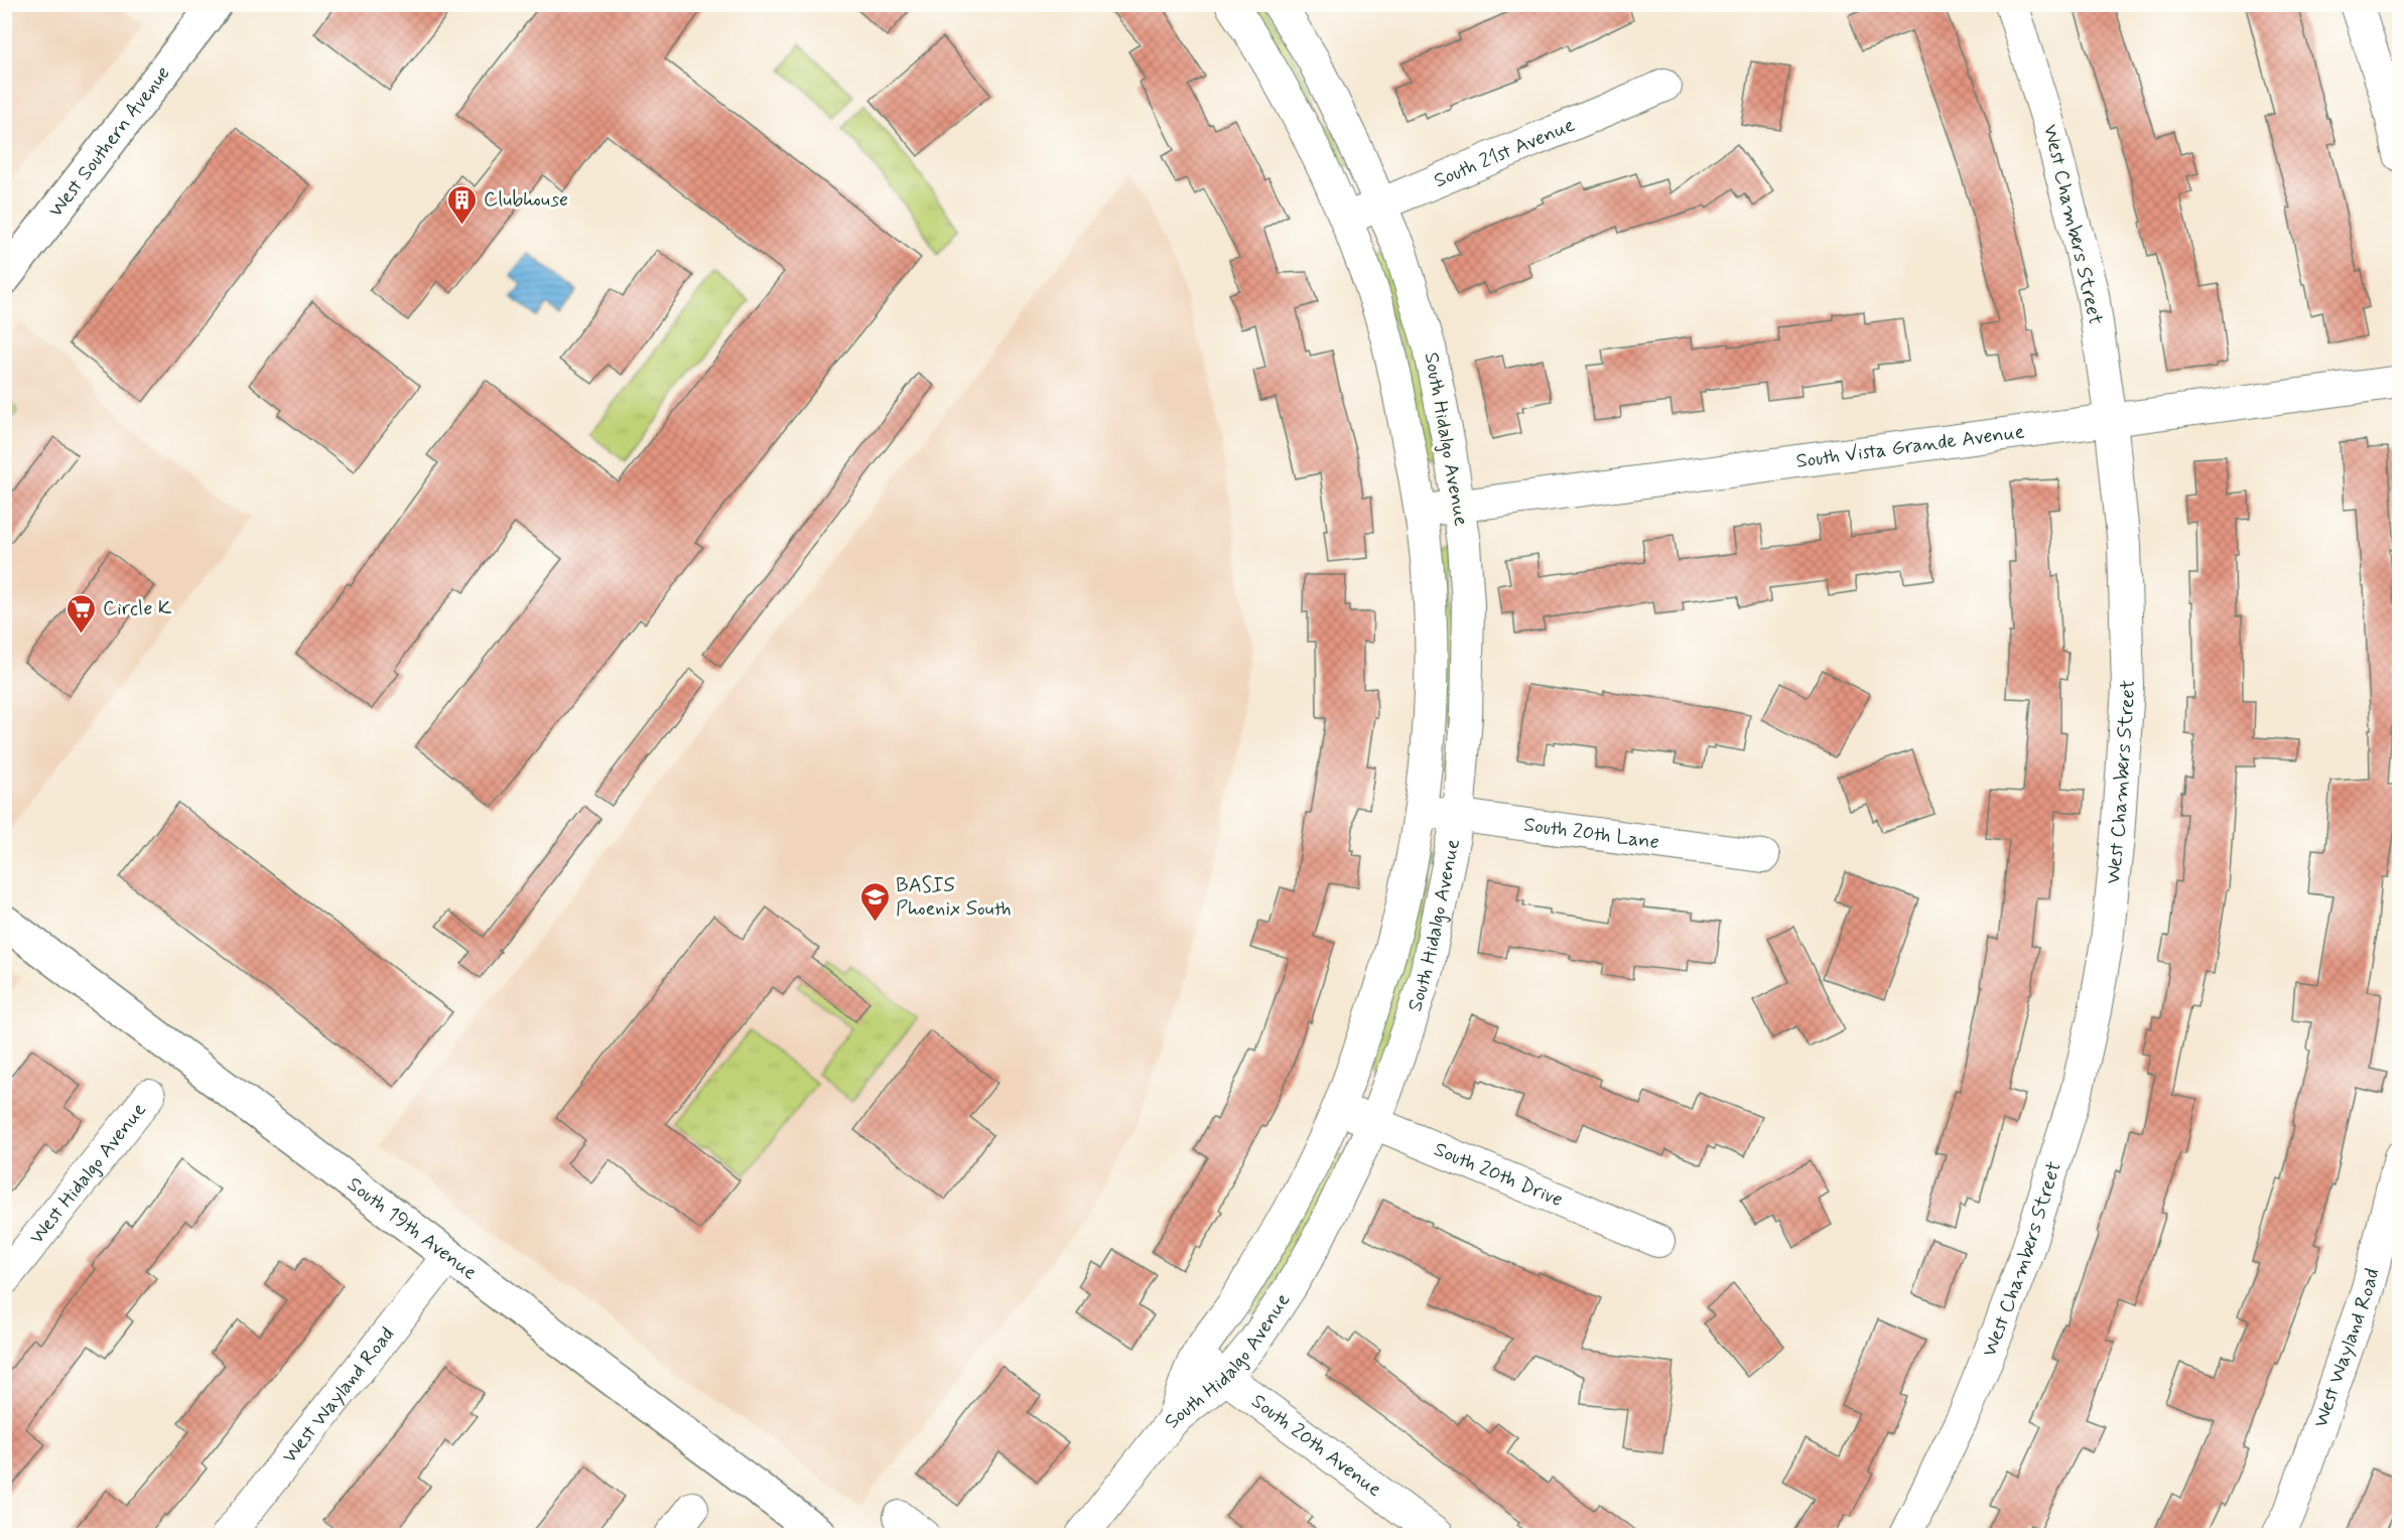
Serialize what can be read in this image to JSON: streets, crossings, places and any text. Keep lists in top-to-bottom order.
{
  "streets": {
    "main road": ["West Southern Avenue", "South 19th Avenue"],
    "street": [
      "South 21st Avenue",
      "West Chambers Street",
      "South Hidalgo Avenue",
      "South Vista Grande Avenue",
      "South 20th Lane",
      "West Hidalgo Avenue",
      "South 20th Drive",
      "West Wayland Road",
      "South 20th Avenue"
    ]
  },
  "crossings": [
    ["South 21st Avenue", "South Hidalgo Avenue"],
    ["West Chambers Street", "South Vista Grande Avenue"],
    ["South Hidalgo Avenue", "South Vista Grande Avenue"],
    ["South Hidalgo Avenue", "South 20th Lane"],
    ["South Hidalgo Avenue", "South 20th Drive"],
    ["South Hidalgo Avenue", "South 20th Avenue"],
    ["South 19th Avenue", "West Wayland Road"]
  ],
  "places": {
    "building": ["Clubhouse"],
    "supermarket": ["Circle K"],
    "school or university": ["BASIS Phoenix South"]
  }
}
